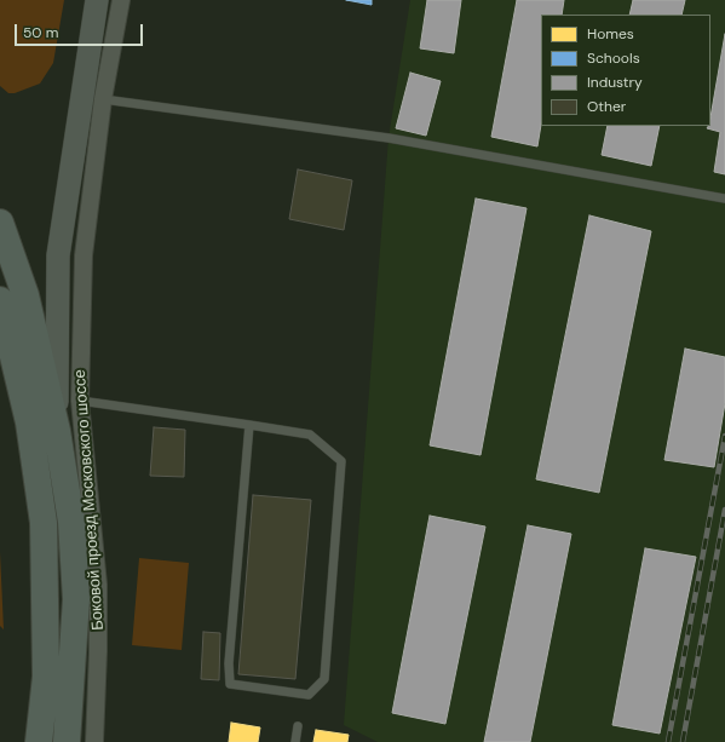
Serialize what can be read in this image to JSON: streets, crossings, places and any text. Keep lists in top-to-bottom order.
{
  "streets": {
    "street": ["Боковой проезд Московского шоссе"]
  },
  "legend": [
    "Homes",
    "Schools",
    "Industry",
    "Other"
  ],
  "scale_bar": "50 m"
}
